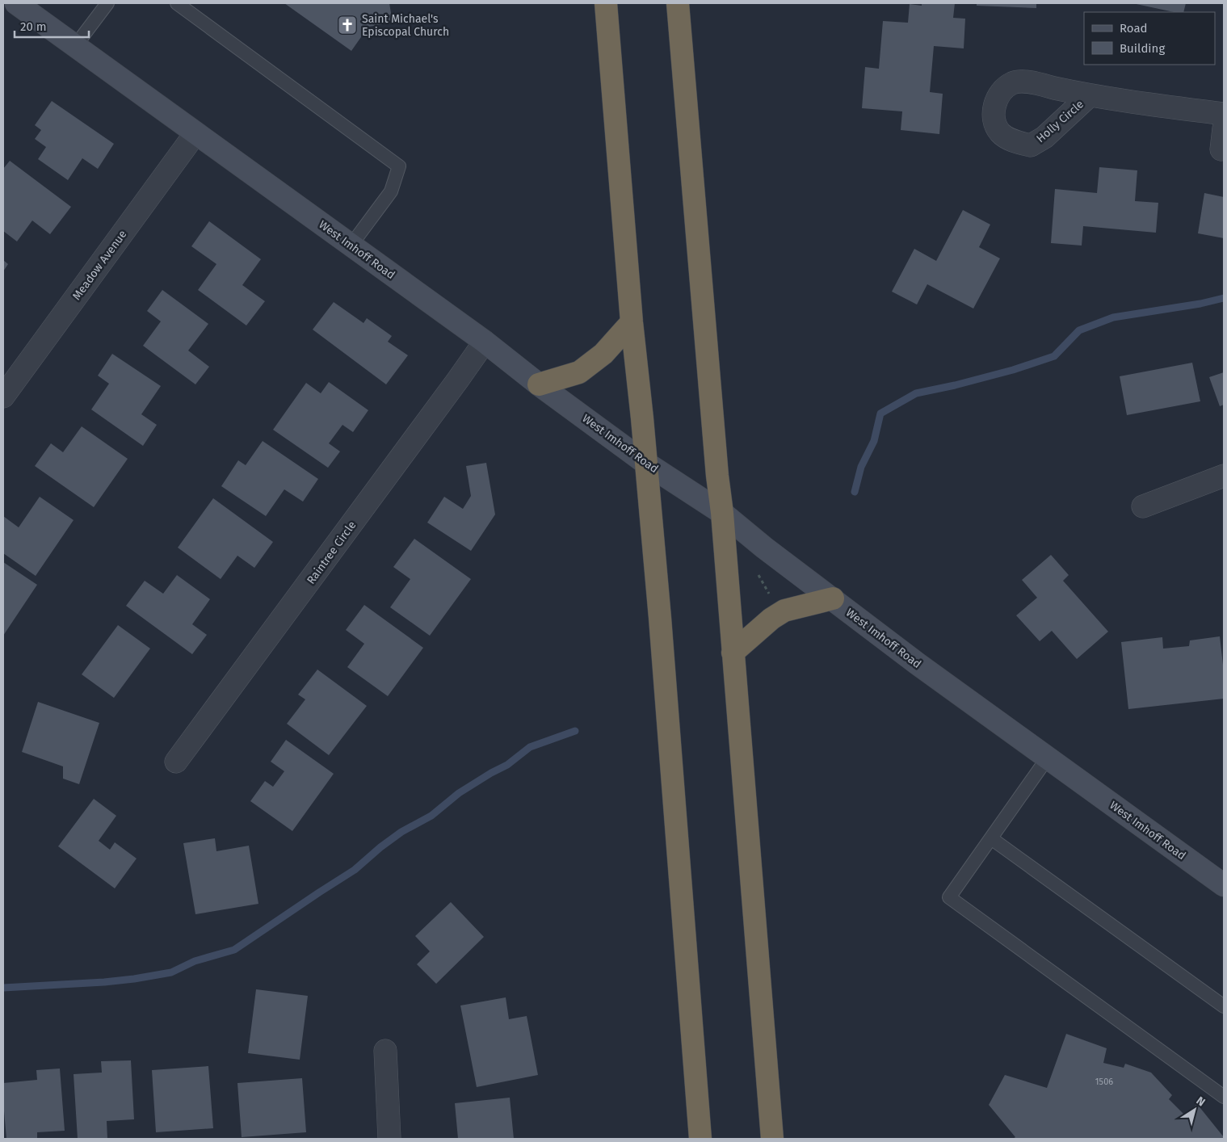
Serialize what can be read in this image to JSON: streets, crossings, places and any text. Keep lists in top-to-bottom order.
{
  "streets": {
    "street": [
      "Holly Circle",
      "West Imhoff Road",
      "Meadow Avenue",
      "Raintree Circle"
    ]
  },
  "crossings": [
    ["West Imhoff Road", "Meadow Avenue"],
    ["West Imhoff Road", "Raintree Circle"]
  ],
  "places": {
    "church": ["Saint Michael's Episcopal Church"]
  },
  "house_numbers": ["1506"],
  "legend": ["Road", "Building"],
  "scale_bar": "20 m",
  "north": "top right"
}
